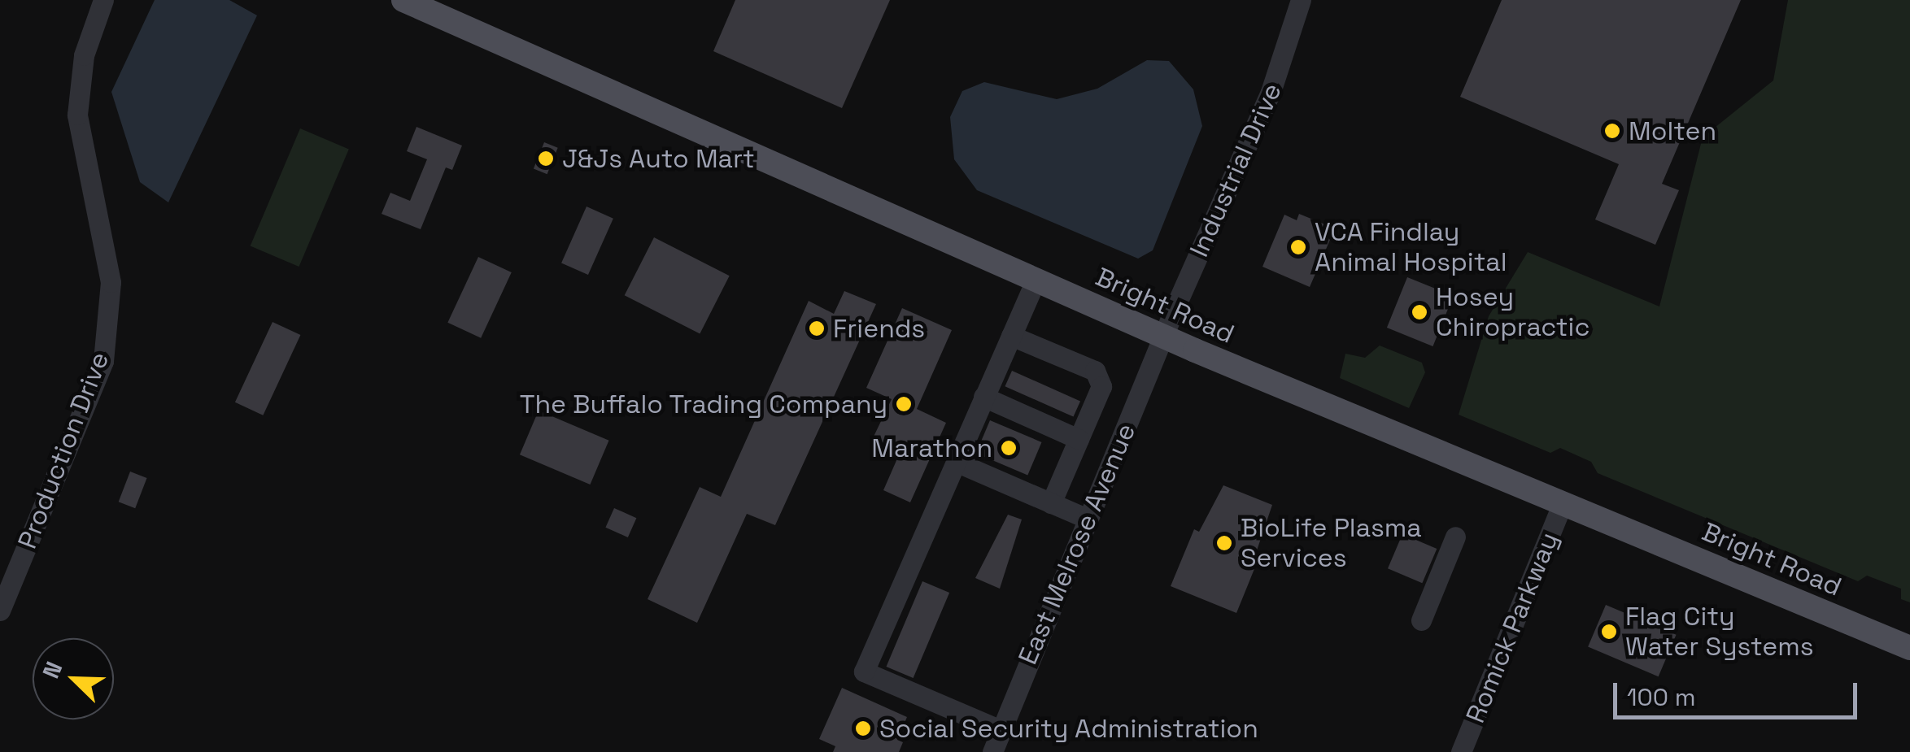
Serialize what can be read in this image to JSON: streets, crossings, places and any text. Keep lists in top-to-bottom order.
{
  "streets": {
    "main road": ["Bright Road"],
    "street": [
      "Industrial Drive",
      "Production Drive",
      "East Melrose Avenue",
      "Romick Parkway"
    ]
  },
  "crossings": [
    ["Industrial Drive", "Bright Road"],
    ["Industrial Drive", "East Melrose Avenue"],
    ["Bright Road", "East Melrose Avenue"],
    ["Bright Road", "Romick Parkway"]
  ],
  "places": [
    "Molten",
    "J&Js Auto Mart",
    "VCA Findlay Animal Hospital",
    "Hosey Chiropractic",
    "Friends",
    "The Buffalo Trading Company",
    "Marathon",
    "BioLife Plasma Services",
    "Flag City Water Systems",
    "Social Security Administration"
  ],
  "scale_bar": "100 m",
  "north": "top left"
}
